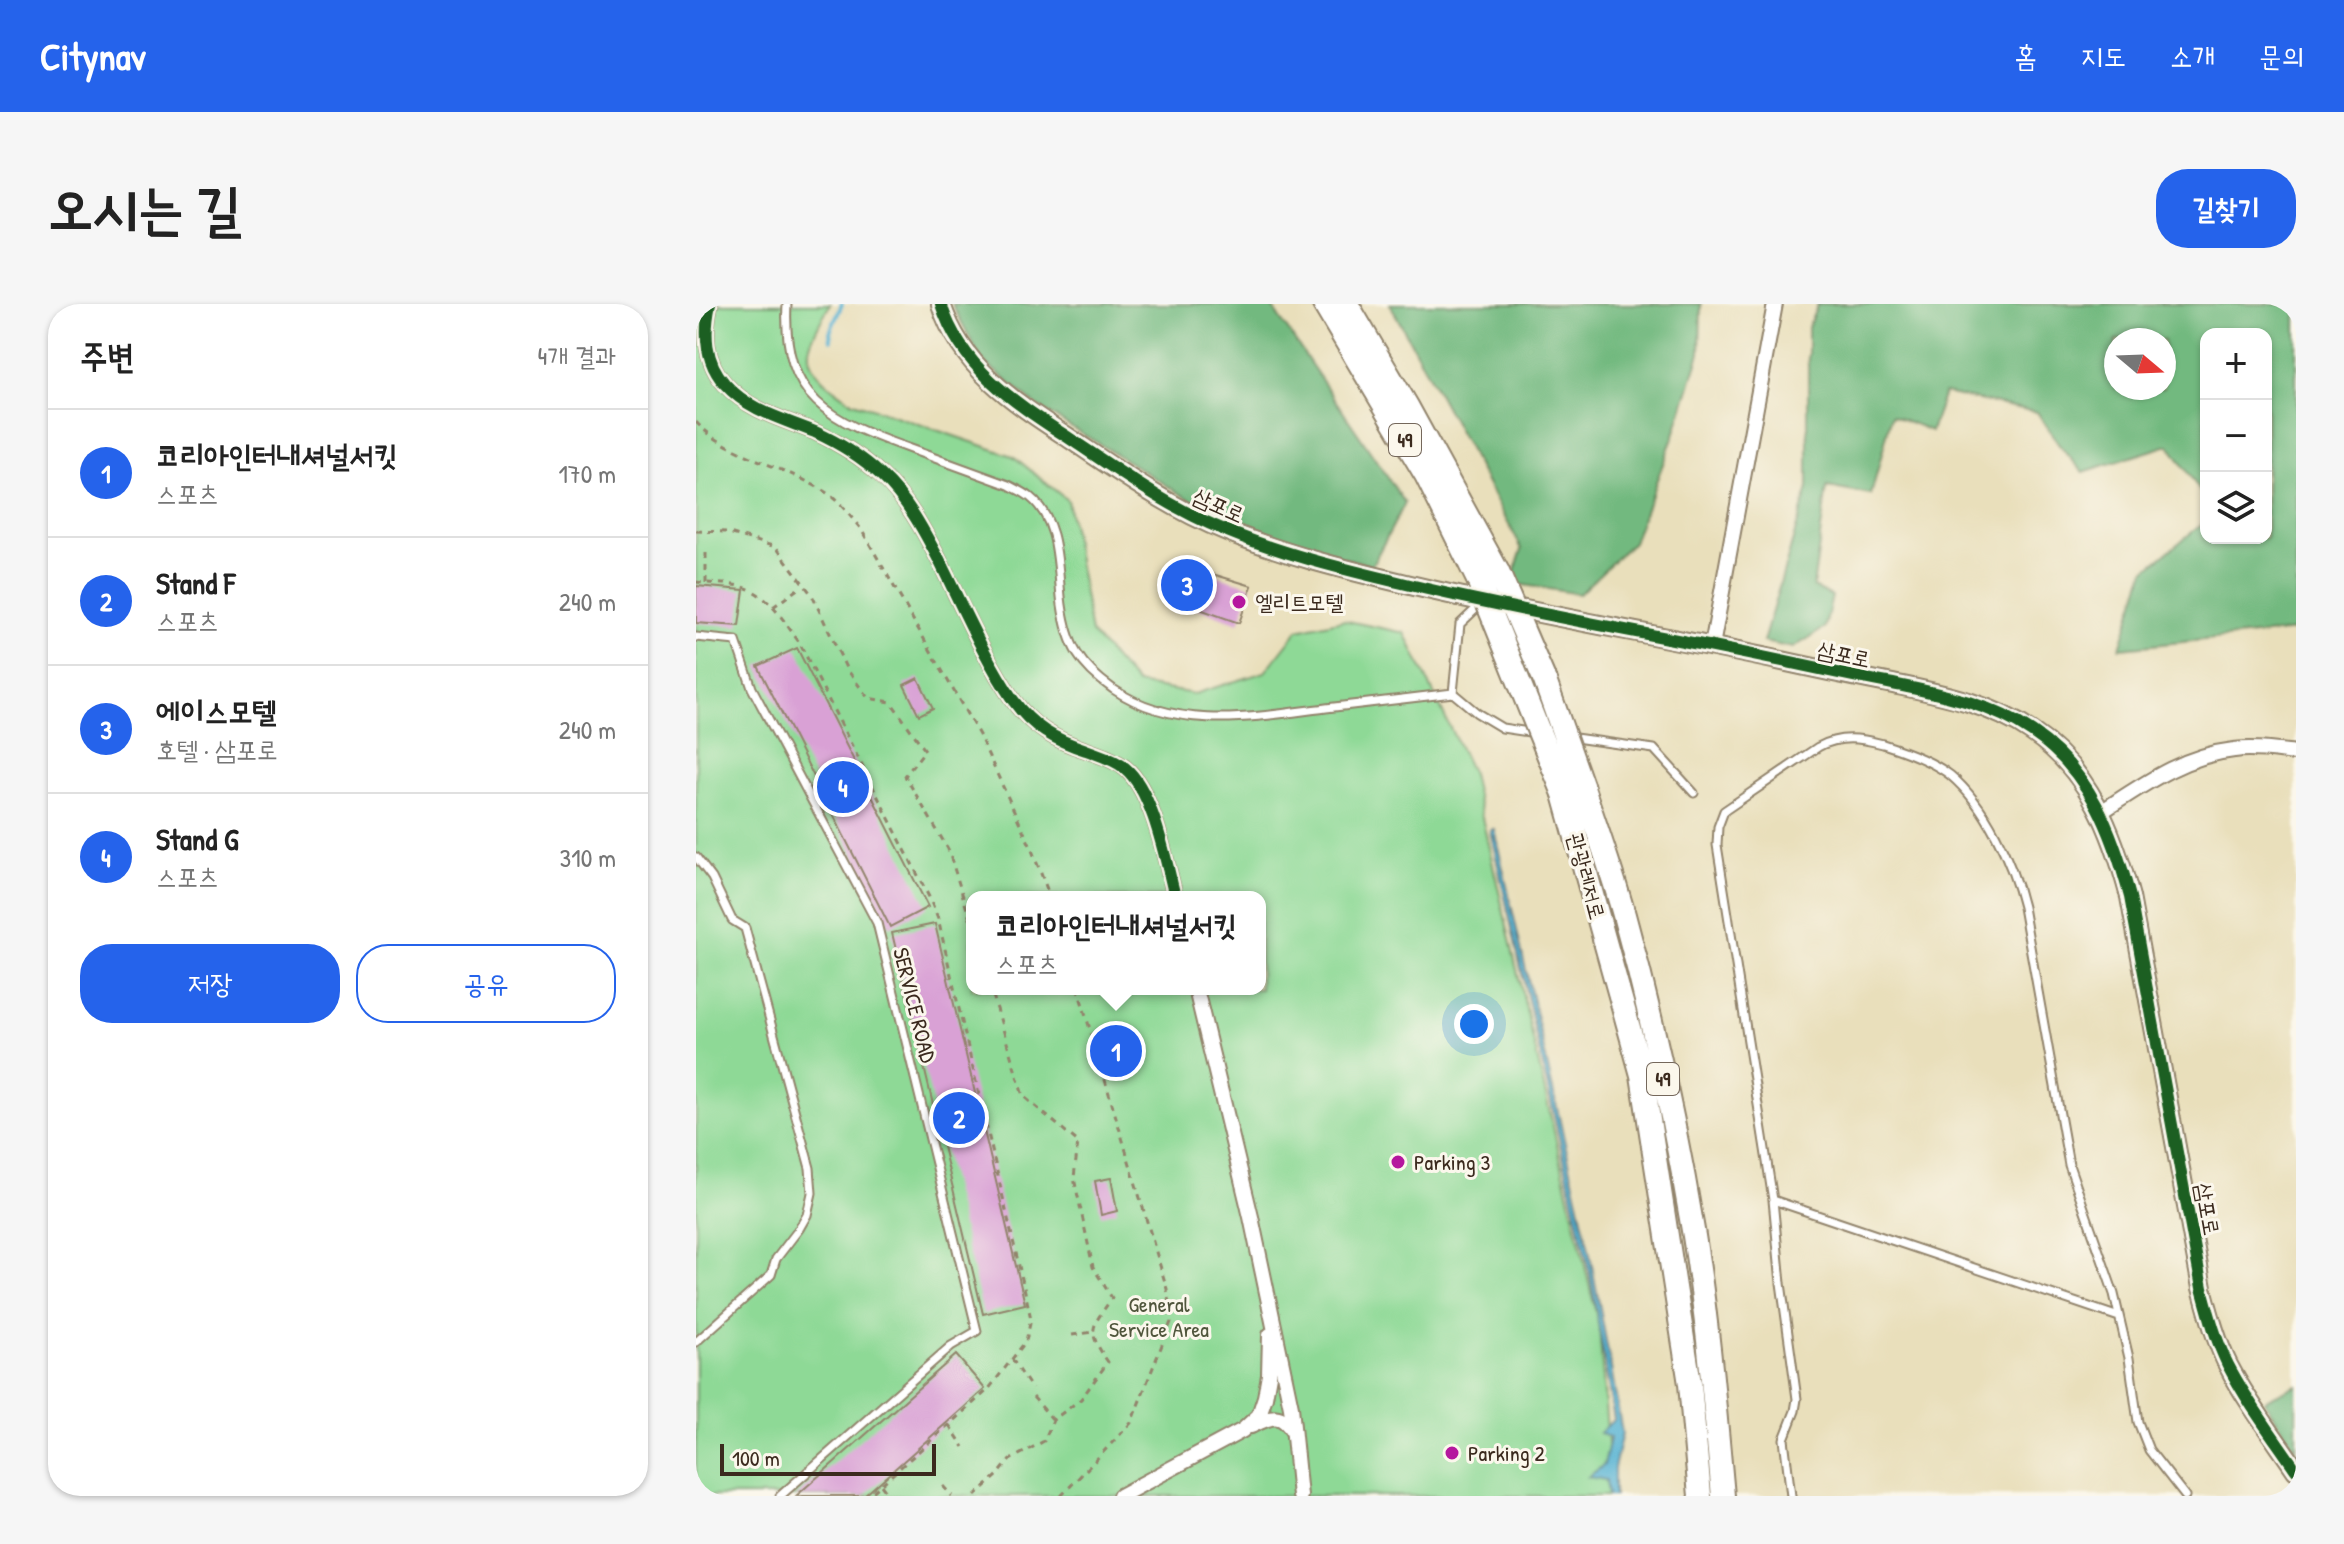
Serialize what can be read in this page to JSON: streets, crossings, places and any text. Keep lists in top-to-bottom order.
{
  "streets": {
    "highway": ["49", "관광레저로"],
    "street": ["삼포로"],
    "lane": ["SERVICE ROAD"]
  },
  "parks": ["General Service Area"],
  "places": ["엘리트모텔", "Parking 3", "Parking 2"],
  "scale_bar": "100 m",
  "north": "right",
  "page": {
    "header": "Citynav",
    "nav": [
      "홈",
      "지도",
      "소개",
      "문의"
    ],
    "buttons": [
      "길찾기",
      ["저장", "공유"]
    ],
    "title": "오시는 길",
    "heading": ["주변", "4개 결과"],
    "map_buttons": ["+", "−"],
    "list": [
      {
        "mark": "1",
        "name": "코리아인터내셔널서킷",
        "note": "스포츠",
        "value": "170 m"
      },
      {
        "mark": "2",
        "name": "Stand F",
        "note": "스포츠",
        "value": "240 m"
      },
      {
        "mark": "3",
        "name": "에이스모텔",
        "note": "호텔 · 삼포로",
        "value": "240 m"
      },
      {
        "mark": "4",
        "name": "Stand G",
        "note": "스포츠",
        "value": "310 m"
      }
    ],
    "pins": [
      "3",
      "4",
      "1",
      "2"
    ],
    "popup": ["코리아인터내셔널서킷", "스포츠"],
    "scale": "100 m"
  }
}
